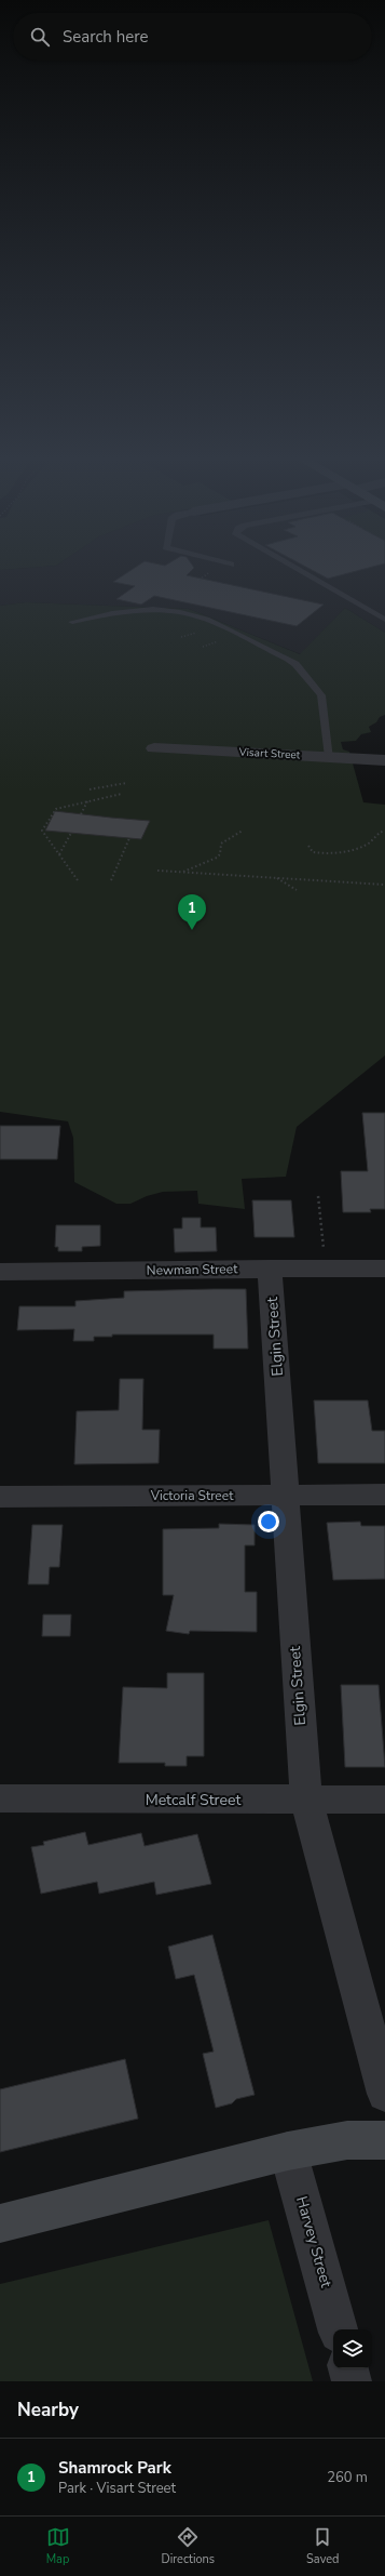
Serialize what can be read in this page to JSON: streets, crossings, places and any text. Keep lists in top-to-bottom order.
{
  "streets": {
    "street": [
      "Visart Street",
      "Newman Street",
      "Elgin Street",
      "Victoria Street",
      "Metcalf Street",
      "Harvey Street"
    ]
  },
  "crossings": [
    ["Newman Street", "Elgin Street"],
    ["Elgin Street", "Victoria Street"],
    ["Elgin Street", "Metcalf Street"]
  ],
  "page": {
    "search": "Search here",
    "pins": "1",
    "heading": "Nearby",
    "list": [
      {
        "mark": "1",
        "name": "Shamrock Park",
        "note": "Park · Visart Street",
        "value": "260 m"
      }
    ],
    "nav": ["Map", "Directions", "Saved"]
  }
}
